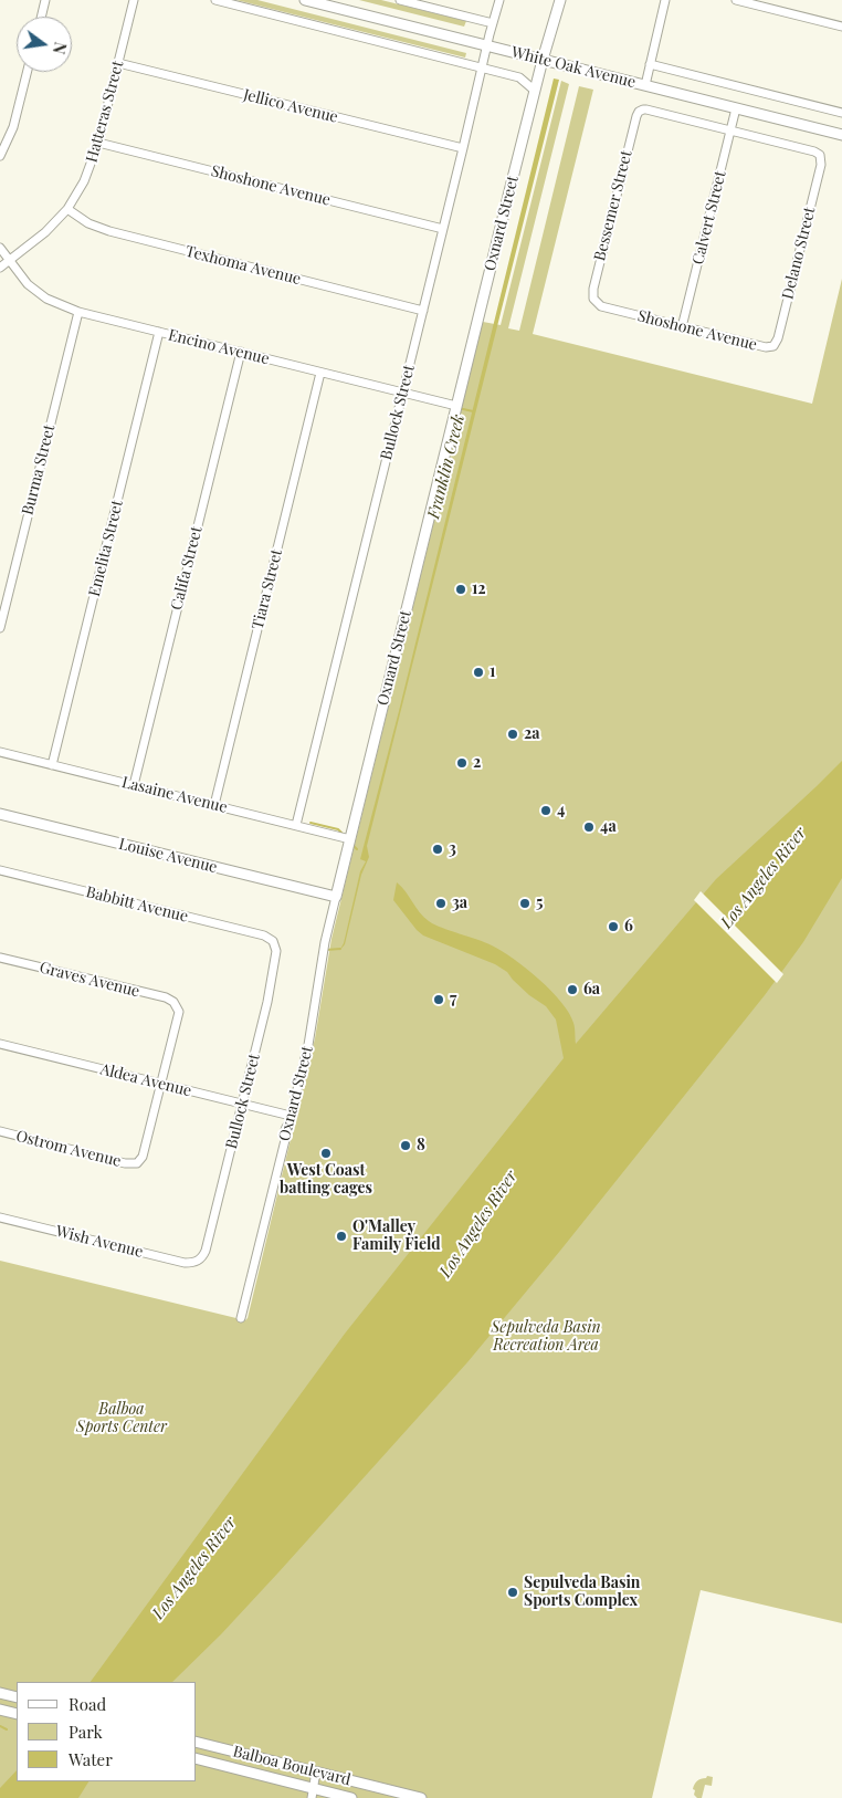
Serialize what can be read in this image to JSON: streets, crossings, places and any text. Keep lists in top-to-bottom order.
{
  "streets": {
    "main road": [
      "White Oak Avenue",
      "Oxnard Street",
      "Louise Avenue",
      "Balboa Boulevard"
    ],
    "street": [
      "Jellico Avenue",
      "Hatteras Street",
      "Shoshone Avenue",
      "Bessemer Street",
      "Calvert Street",
      "Delano Street",
      "Texhoma Avenue",
      "Encino Avenue",
      "Bullock Street",
      "Burma Street",
      "Emelita Street",
      "Califa Street",
      "Tiara Street",
      "Lasaine Avenue",
      "Babbitt Avenue",
      "Graves Avenue",
      "Aldea Avenue",
      "Ostrom Avenue",
      "Wish Avenue"
    ]
  },
  "crossings": [
    ["White Oak Avenue", "Bessemer Street"],
    ["White Oak Avenue", "Calvert Street"],
    ["White Oak Avenue", "Oxnard Street"],
    ["White Oak Avenue", "Delano Street"],
    ["White Oak Avenue", "Bullock Street"],
    ["Jellico Avenue", "Hatteras Street"],
    ["Jellico Avenue", "Bullock Street"],
    ["Hatteras Street", "Shoshone Avenue"],
    ["Hatteras Street", "Texhoma Avenue"],
    ["Hatteras Street", "Encino Avenue"],
    ["Shoshone Avenue", "Bessemer Street"],
    ["Shoshone Avenue", "Calvert Street"],
    ["Shoshone Avenue", "Delano Street"],
    ["Shoshone Avenue", "Bullock Street"],
    ["Oxnard Street", "Encino Avenue"],
    ["Oxnard Street", "Lasaine Avenue"],
    ["Oxnard Street", "Louise Avenue"],
    ["Oxnard Street", "Aldea Avenue"],
    ["Texhoma Avenue", "Bullock Street"],
    ["Encino Avenue", "Bullock Street"],
    ["Encino Avenue", "Burma Street"],
    ["Encino Avenue", "Emelita Street"],
    ["Encino Avenue", "Califa Street"],
    ["Encino Avenue", "Tiara Street"],
    ["Bullock Street", "Lasaine Avenue"],
    ["Bullock Street", "Babbitt Avenue"],
    ["Bullock Street", "Aldea Avenue"],
    ["Bullock Street", "Wish Avenue"],
    ["Emelita Street", "Lasaine Avenue"],
    ["Califa Street", "Lasaine Avenue"],
    ["Tiara Street", "Lasaine Avenue"],
    ["Graves Avenue", "Aldea Avenue"],
    ["Graves Avenue", "Ostrom Avenue"],
    ["Aldea Avenue", "Ostrom Avenue"]
  ],
  "water": ["Franklin Creek", "Los Angeles River"],
  "parks": ["Sepulveda Basin Recreation Area", "Balboa Sports Center"],
  "places": [
    "12",
    "1",
    "2a",
    "2",
    "4",
    "4a",
    "3",
    "3a",
    "5",
    "6",
    "6a",
    "7",
    "8",
    "West Coast batting cages",
    "O'Malley Family Field",
    "Sepulveda Basin Sports Complex"
  ],
  "legend": ["Road", "Park", "Water"],
  "north": "right"
}
